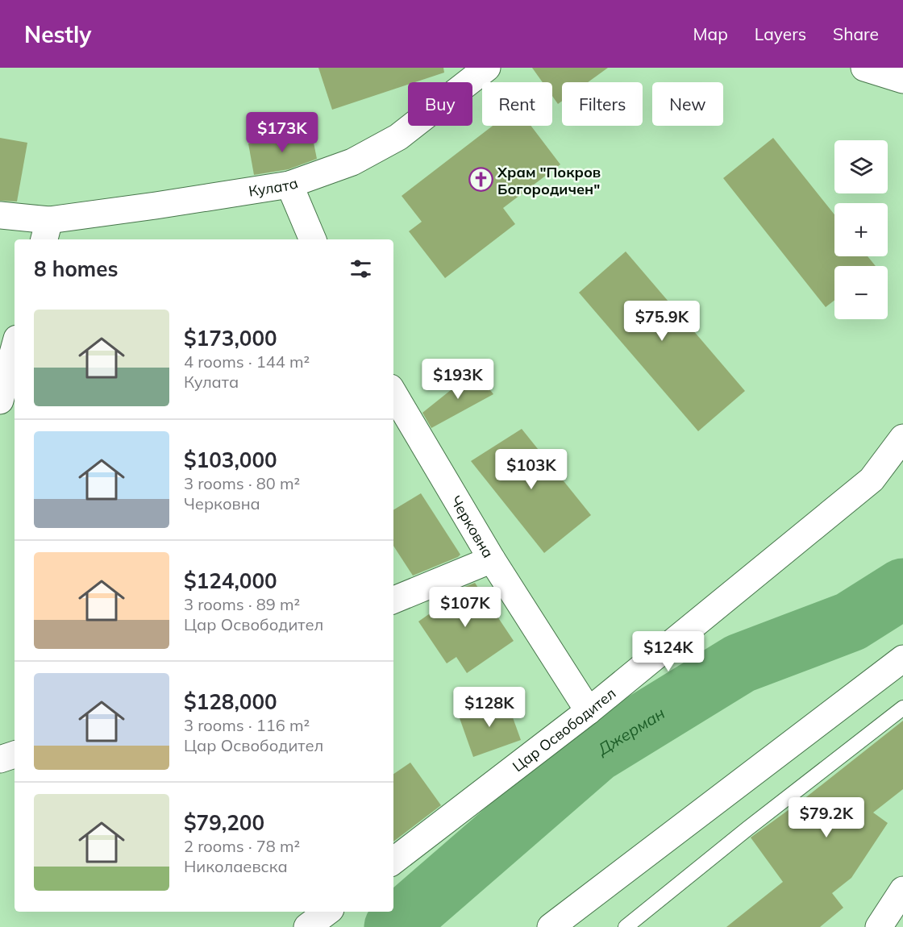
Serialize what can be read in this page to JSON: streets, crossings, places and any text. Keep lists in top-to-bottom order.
{
  "streets": {
    "street": ["Кулата", "Черковна", "Цар Освободител"]
  },
  "crossings": [
    ["Черковна", "Цар Освободител"]
  ],
  "water": ["Джерман"],
  "places": {
    "church": ["Храм \"Покров Богородичен\""]
  },
  "page": {
    "header": "Nestly",
    "nav": ["Map", "Layers", "Share"],
    "chip": [
      "Buy",
      "Rent",
      "Filters",
      "New"
    ],
    "price": [
      "$173K",
      "$75.9K",
      "$193K",
      "$103K",
      "$107K",
      "$124K",
      "$128K",
      "$79.2K"
    ],
    "map_buttons": ["+", "−"],
    "heading": "8 homes",
    "list": [
      {
        "name": "$173,000",
        "note": "4 rooms · 144 m² · Кулата"
      },
      {
        "name": "$103,000",
        "note": "3 rooms · 80 m² · Черковна"
      },
      {
        "name": "$124,000",
        "note": "3 rooms · 89 m² · Цар Освободител"
      },
      {
        "name": "$128,000",
        "note": "3 rooms · 116 m² · Цар Освободител"
      },
      {
        "name": "$79,200",
        "note": "2 rooms · 78 m² · Николаевска"
      }
    ]
  }
}
